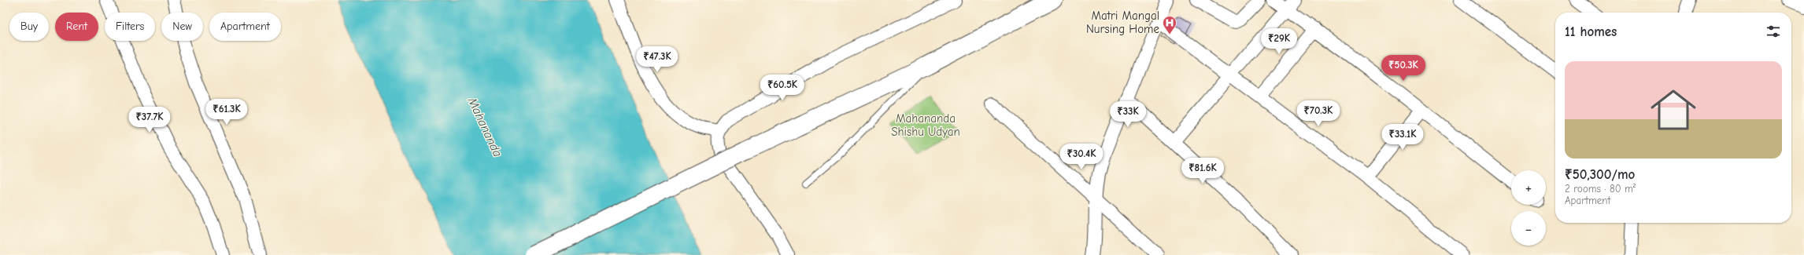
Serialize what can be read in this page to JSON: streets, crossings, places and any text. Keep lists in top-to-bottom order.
{
  "water": ["Mahananda"],
  "parks": ["Mahananda Shishu Udyan"],
  "places": {
    "hospital": ["Matri Mangal Nursing Home"]
  },
  "page": {
    "chip": [
      "Buy",
      "Rent",
      "Filters",
      "New",
      "Apartment"
    ],
    "heading": "11 homes",
    "price": [
      "₹29K",
      "₹47.3K",
      "₹50.3K",
      "₹60.5K",
      "₹61.3K",
      "₹70.3K",
      "₹33K",
      "₹37.7K",
      "₹33.1K",
      "₹30.4K",
      "₹81.6K"
    ],
    "list": [
      {
        "name": "₹50,300/mo",
        "note": "2 rooms · 80 m² · Apartment"
      }
    ],
    "map_buttons": ["+", "−"]
  }
}
